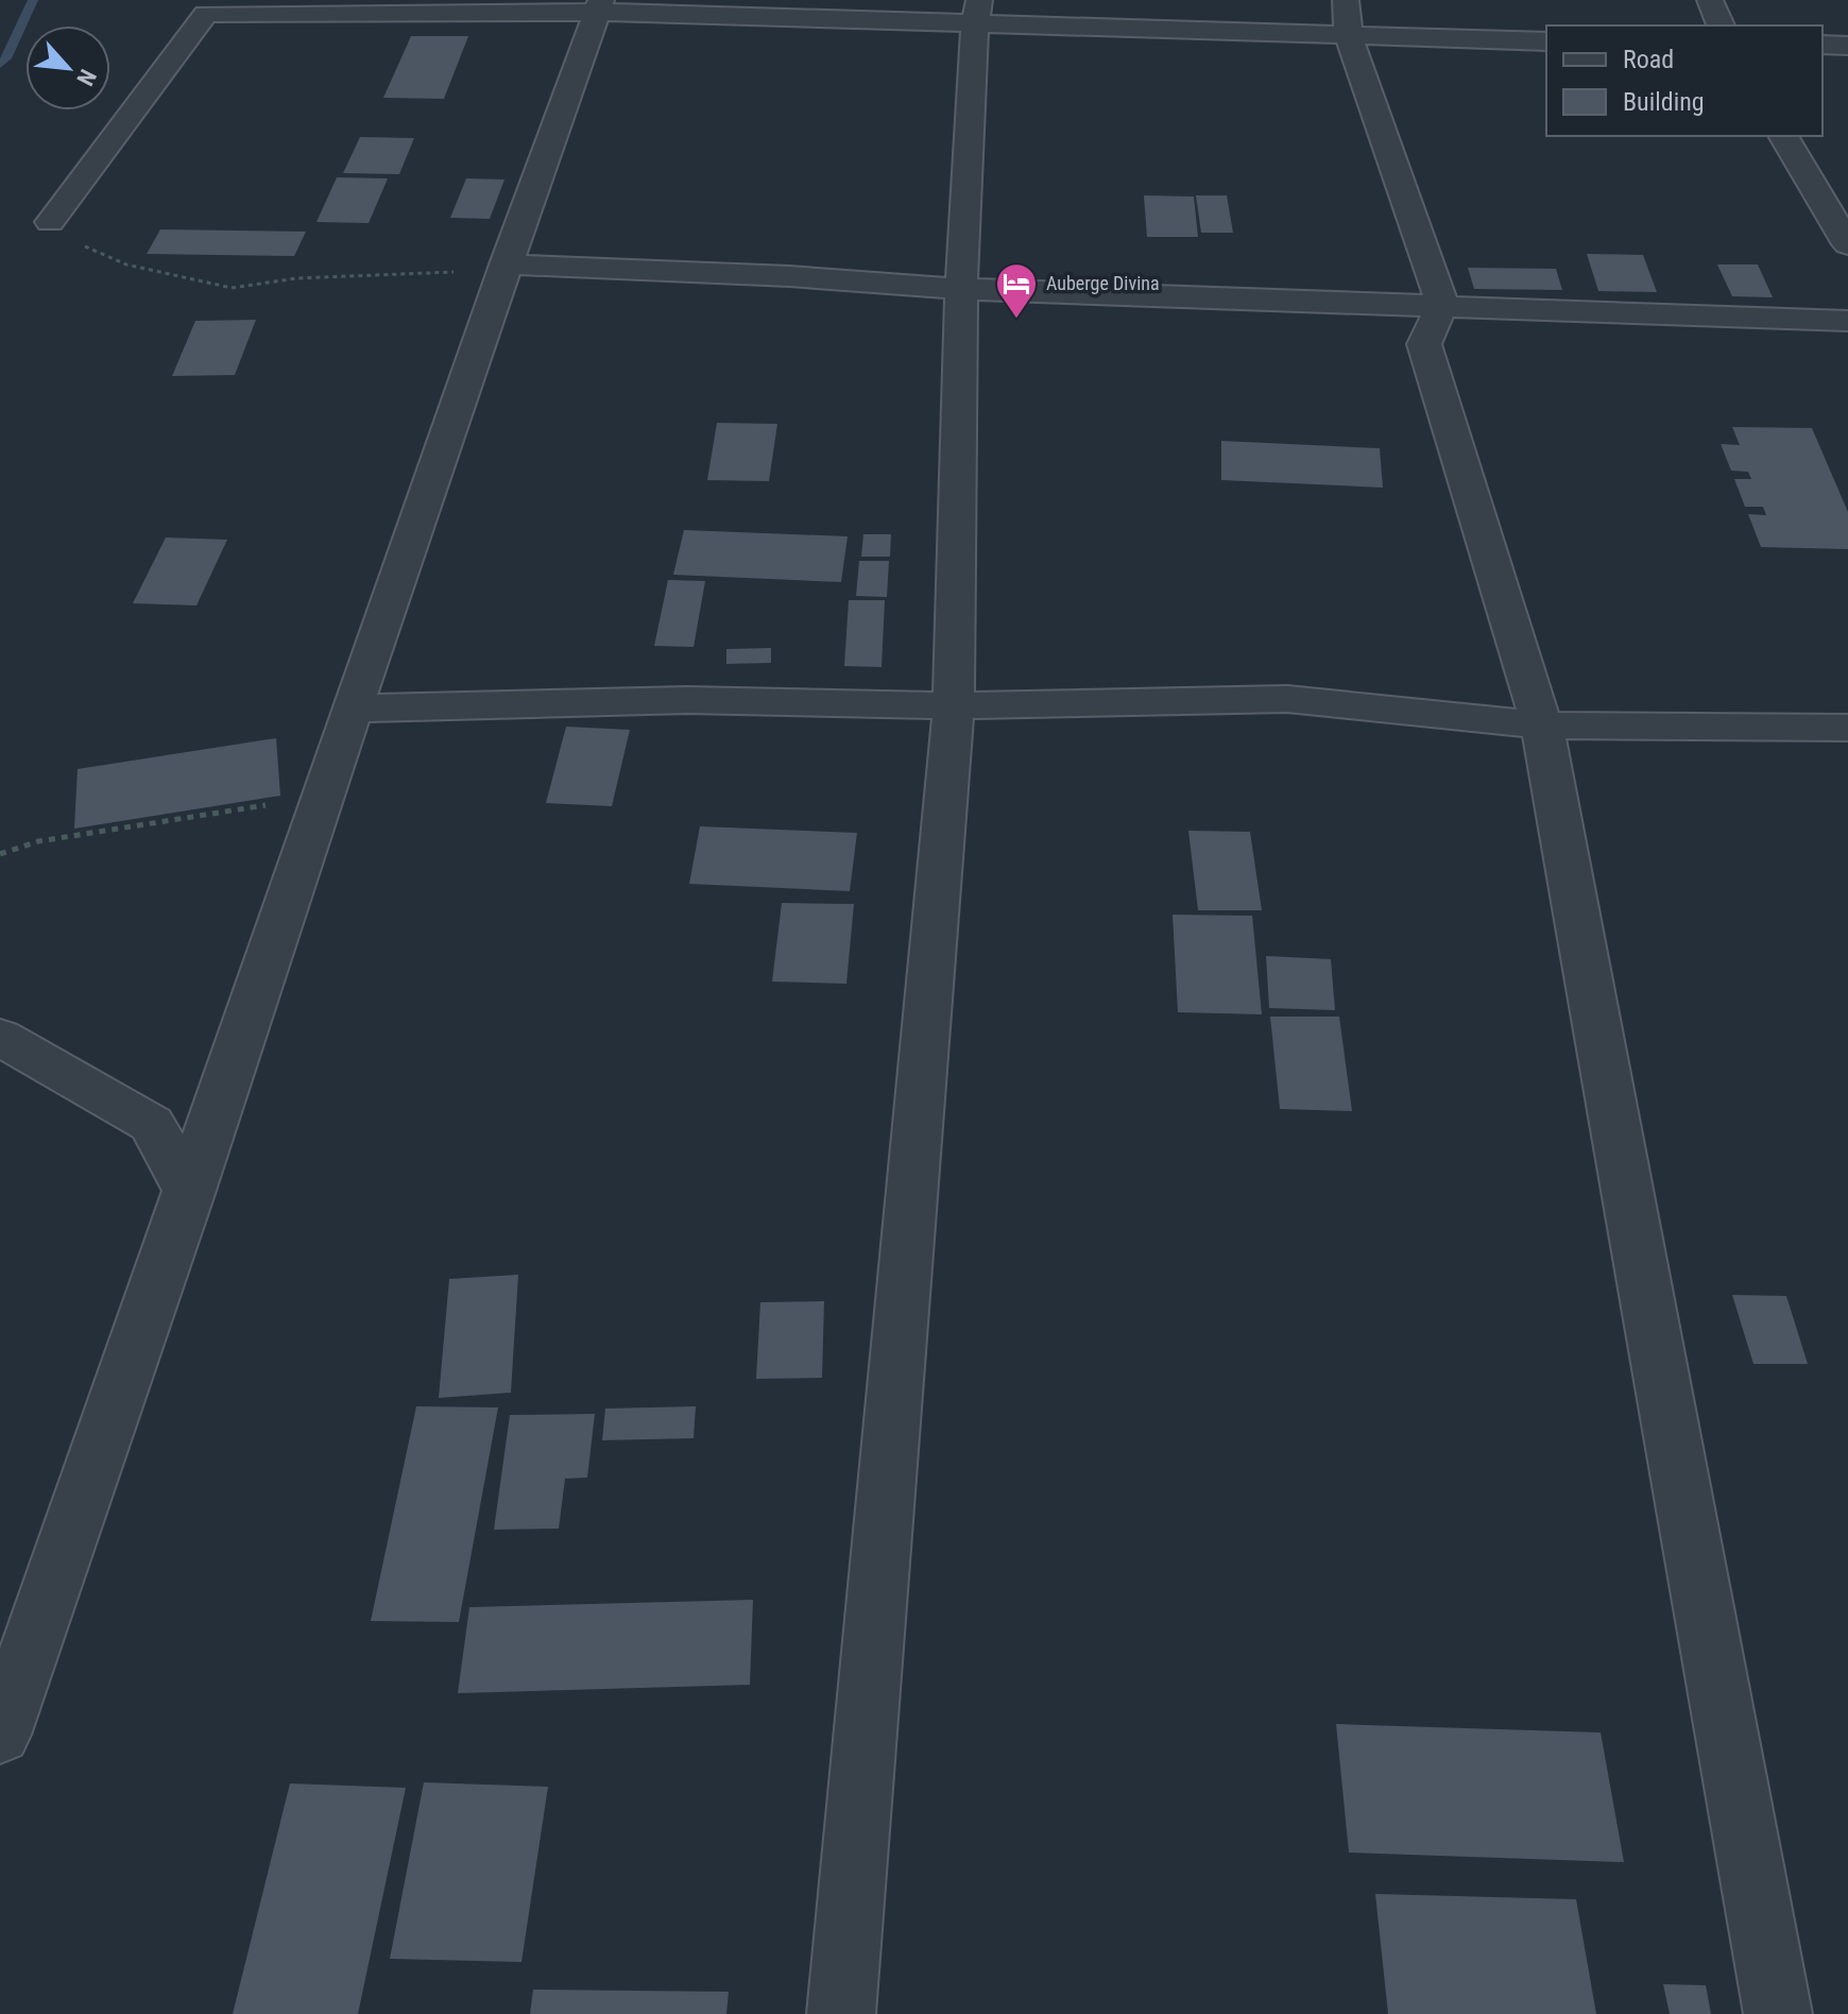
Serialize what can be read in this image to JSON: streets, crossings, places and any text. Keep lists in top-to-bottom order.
{
  "places": {
    "hotel": ["Auberge Divina"]
  },
  "legend": ["Road", "Building"],
  "north": "bottom right"
}
